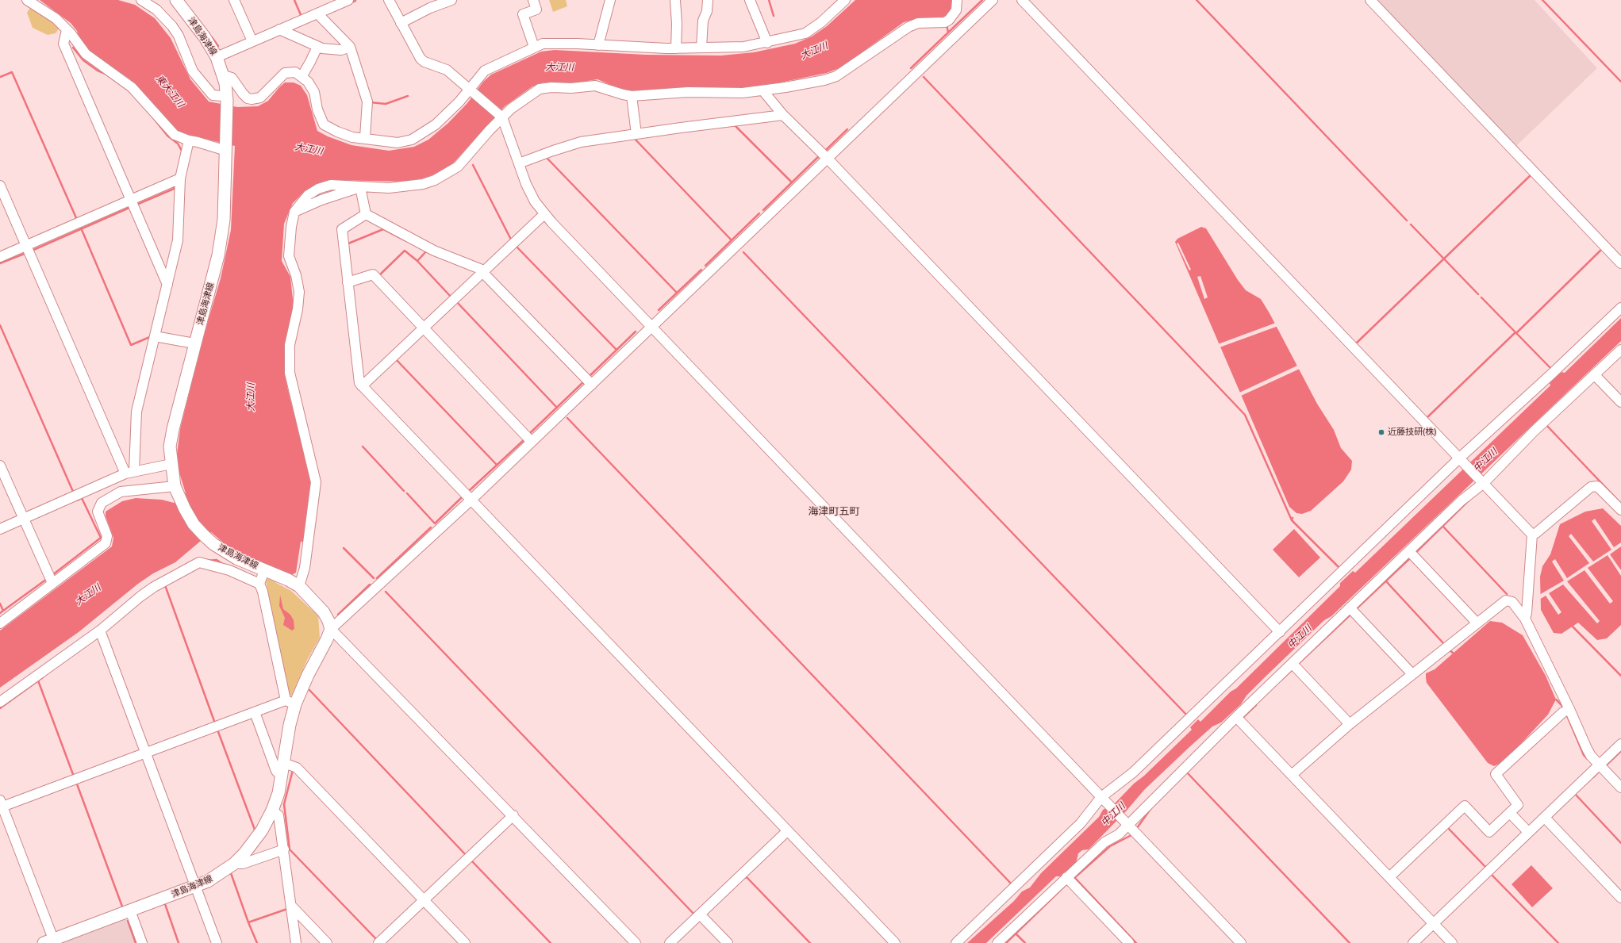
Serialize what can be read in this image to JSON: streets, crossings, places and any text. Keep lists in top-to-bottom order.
{
  "streets": {
    "main road": ["津島海津線"]
  },
  "districts": ["海津町五町"],
  "water": ["大江川", "東大江川", "中江川"],
  "places": ["近藤技研(株)"]
}
